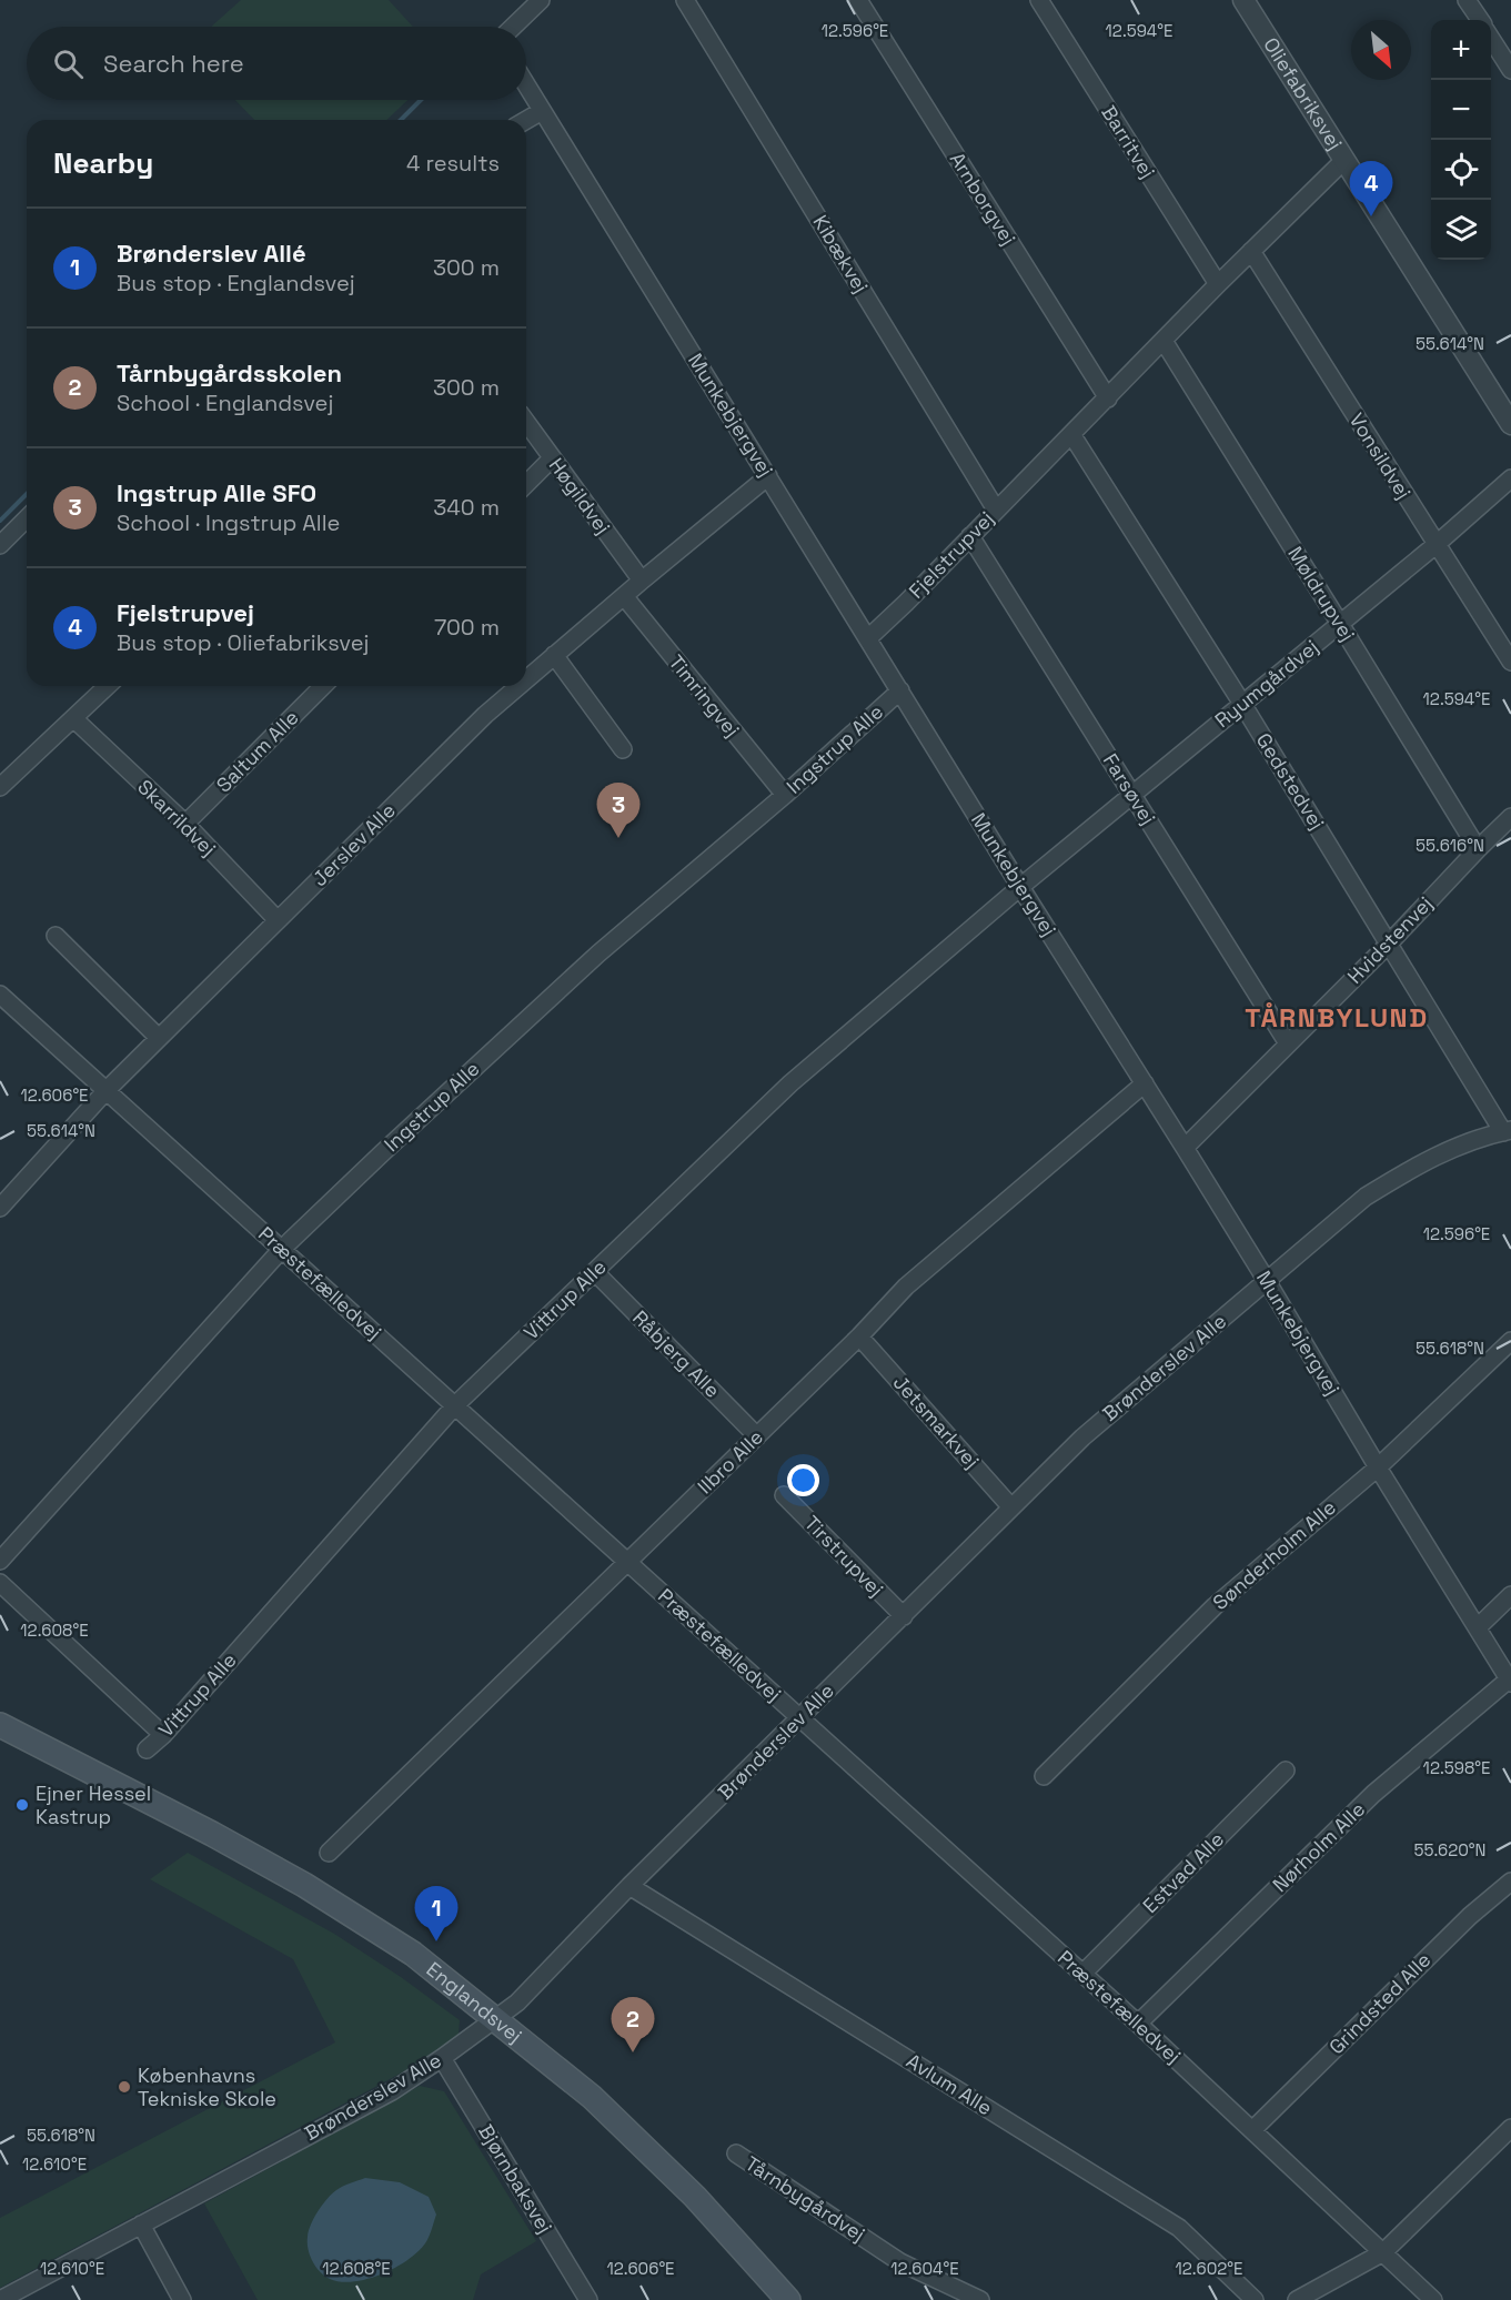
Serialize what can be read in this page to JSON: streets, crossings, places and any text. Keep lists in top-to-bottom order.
{
  "streets": {
    "main road": ["Englandsvej"],
    "street": [
      "Oliefabriksvej",
      "Barritvej",
      "Arnborgvej",
      "Kibækvej",
      "Munkebjergvej",
      "Vonsildvej",
      "Høgildvej",
      "Fjelstrupvej",
      "Møldrupvej",
      "Ryumgårdvej",
      "Timringvej",
      "Ingstrup Alle",
      "Saltum Alle",
      "Gedstedvej",
      "Farsøvej",
      "Skarrildvej",
      "Jerslev Alle",
      "Hvidstenvej",
      "Præstefælledvej",
      "Vittrup Alle",
      "Råbjerg Alle",
      "Brønderslev Alle",
      "Jetsmarkvej",
      "Ilbro Alle",
      "Sønderholm Alle",
      "Tirstrupvej",
      "Nørholm Alle",
      "Estvad Alle",
      "Grindsted Alle",
      "Avlum Alle",
      "Bjørnbaksvej",
      "Tårnbygårdvej"
    ]
  },
  "crossings": [
    ["Oliefabriksvej", "Fjelstrupvej"],
    ["Barritvej", "Fjelstrupvej"],
    ["Arnborgvej", "Fjelstrupvej"],
    ["Kibækvej", "Fjelstrupvej"],
    ["Munkebjergvej", "Fjelstrupvej"],
    ["Munkebjergvej", "Ryumgårdvej"],
    ["Munkebjergvej", "Ingstrup Alle"],
    ["Munkebjergvej", "Jerslev Alle"],
    ["Munkebjergvej", "Hvidstenvej"],
    ["Munkebjergvej", "Vittrup Alle"],
    ["Munkebjergvej", "Brønderslev Alle"],
    ["Munkebjergvej", "Ilbro Alle"],
    ["Munkebjergvej", "Sønderholm Alle"],
    ["Munkebjergvej", "Nørholm Alle"],
    ["Vonsildvej", "Fjelstrupvej"],
    ["Vonsildvej", "Ryumgårdvej"],
    ["Høgildvej", "Jerslev Alle"],
    ["Fjelstrupvej", "Møldrupvej"],
    ["Fjelstrupvej", "Gedstedvej"],
    ["Fjelstrupvej", "Farsøvej"],
    ["Møldrupvej", "Ryumgårdvej"],
    ["Møldrupvej", "Hvidstenvej"],
    ["Ryumgårdvej", "Gedstedvej"],
    ["Ryumgårdvej", "Farsøvej"],
    ["Ryumgårdvej", "Vittrup Alle"],
    ["Timringvej", "Ingstrup Alle"],
    ["Timringvej", "Jerslev Alle"],
    ["Ingstrup Alle", "Præstefælledvej"],
    ["Saltum Alle", "Skarrildvej"],
    ["Gedstedvej", "Hvidstenvej"],
    ["Gedstedvej", "Brønderslev Alle"],
    ["Farsøvej", "Hvidstenvej"],
    ["Skarrildvej", "Jerslev Alle"],
    ["Jerslev Alle", "Præstefælledvej"],
    ["Præstefælledvej", "Vittrup Alle"],
    ["Præstefælledvej", "Brønderslev Alle"],
    ["Præstefælledvej", "Ilbro Alle"],
    ["Præstefælledvej", "Nørholm Alle"],
    ["Præstefælledvej", "Estvad Alle"],
    ["Præstefælledvej", "Grindsted Alle"],
    ["Vittrup Alle", "Råbjerg Alle"],
    ["Råbjerg Alle", "Ilbro Alle"],
    ["Brønderslev Alle", "Jetsmarkvej"],
    ["Brønderslev Alle", "Tirstrupvej"],
    ["Brønderslev Alle", "Englandsvej"],
    ["Brønderslev Alle", "Avlum Alle"],
    ["Brønderslev Alle", "Bjørnbaksvej"],
    ["Jetsmarkvej", "Ilbro Alle"]
  ],
  "districts": ["TÅRNBYLUND"],
  "places": ["Ejner Hessel Kastrup", "Københavns Tekniske Skole"],
  "north": "bottom right",
  "page": {
    "map_buttons": ["+", "−"],
    "search": "Search here",
    "heading": ["Nearby", "4 results"],
    "pins": [
      "4",
      "3",
      "1",
      "2"
    ],
    "list": [
      {
        "mark": "1",
        "name": "Brønderslev Allé",
        "note": "Bus stop · Englandsvej",
        "value": "300 m"
      },
      {
        "mark": "2",
        "name": "Tårnbygårdsskolen",
        "note": "School · Englandsvej",
        "value": "300 m"
      },
      {
        "mark": "3",
        "name": "Ingstrup Alle SFO",
        "note": "School · Ingstrup Alle",
        "value": "340 m"
      },
      {
        "mark": "4",
        "name": "Fjelstrupvej",
        "note": "Bus stop · Oliefabriksvej",
        "value": "700 m"
      }
    ]
  },
  "coordinates": [
    "12.596°E",
    "12.594°E",
    "55.614°N",
    "55.616°N",
    "12.606°E",
    "55.618°N",
    "12.608°E",
    "12.598°E",
    "55.620°N",
    "12.610°E",
    "12.604°E",
    "12.602°E"
  ]
}
